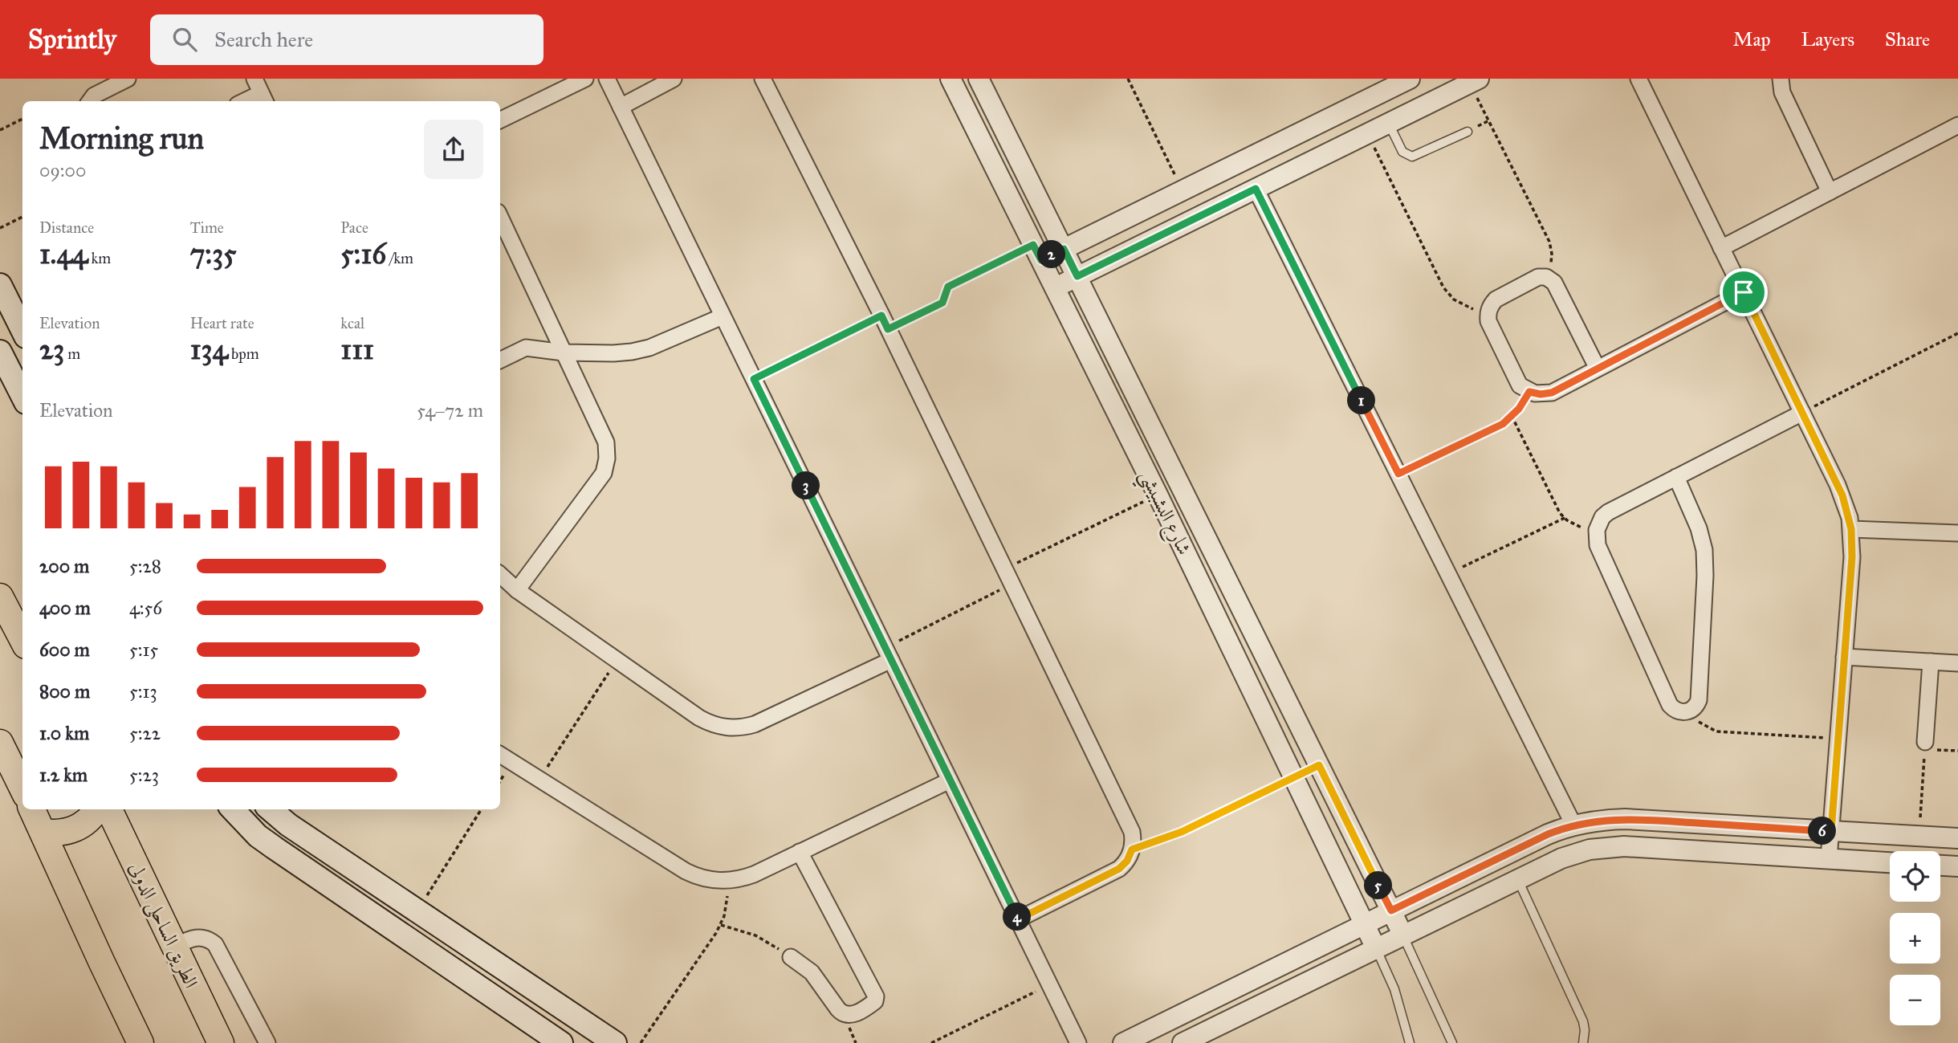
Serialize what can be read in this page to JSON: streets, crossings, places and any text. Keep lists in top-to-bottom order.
{
  "streets": {
    "highway": ["الطريق الساحلى الدولى"],
    "street": ["شارع البشبيشي"]
  },
  "page": {
    "header": "Sprintly",
    "search": "Search here",
    "nav": ["Map", "Layers", "Share"],
    "heading": ["Morning run", "09:00"],
    "stats": [
      ["Distance", "1.44 km"],
      ["Time", "7:35"],
      ["Pace", "5:16 /km"],
      ["Elevation", "23 m"],
      ["Heart rate", "134 bpm"],
      ["kcal", "111"]
    ],
    "pins": [
      "2",
      "1",
      "3",
      "6",
      "5",
      "4"
    ],
    "chart": ["Elevation", "54–72 m"],
    "list": [
      {
        "name": "200 m",
        "note": "5:28"
      },
      {
        "name": "400 m",
        "note": "4:56"
      },
      {
        "name": "600 m",
        "note": "5:15"
      },
      {
        "name": "800 m",
        "note": "5:13"
      },
      {
        "name": "1.0 km",
        "note": "5:22"
      },
      {
        "name": "1.2 km",
        "note": "5:23"
      }
    ],
    "map_buttons": ["+", "−"]
  }
}
